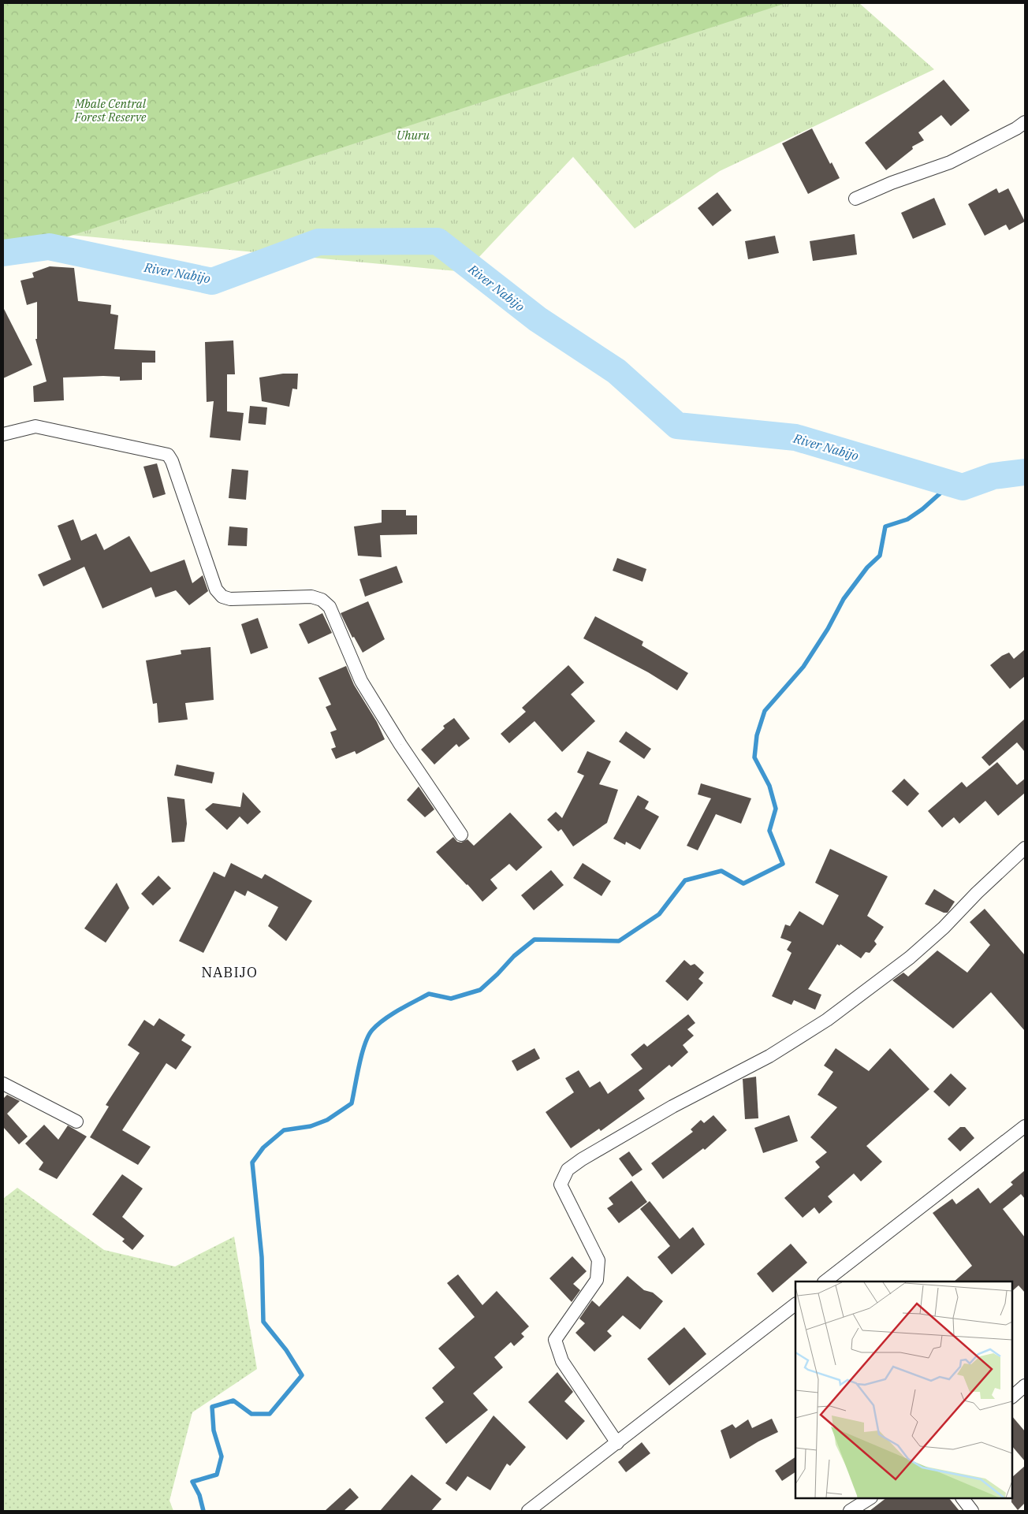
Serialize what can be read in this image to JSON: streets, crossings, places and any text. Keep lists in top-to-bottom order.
{
  "districts": ["NABIJO"],
  "water": ["River Nabijo"],
  "parks": ["Mbale Central Forest Reserve", "Uhuru"]
}
